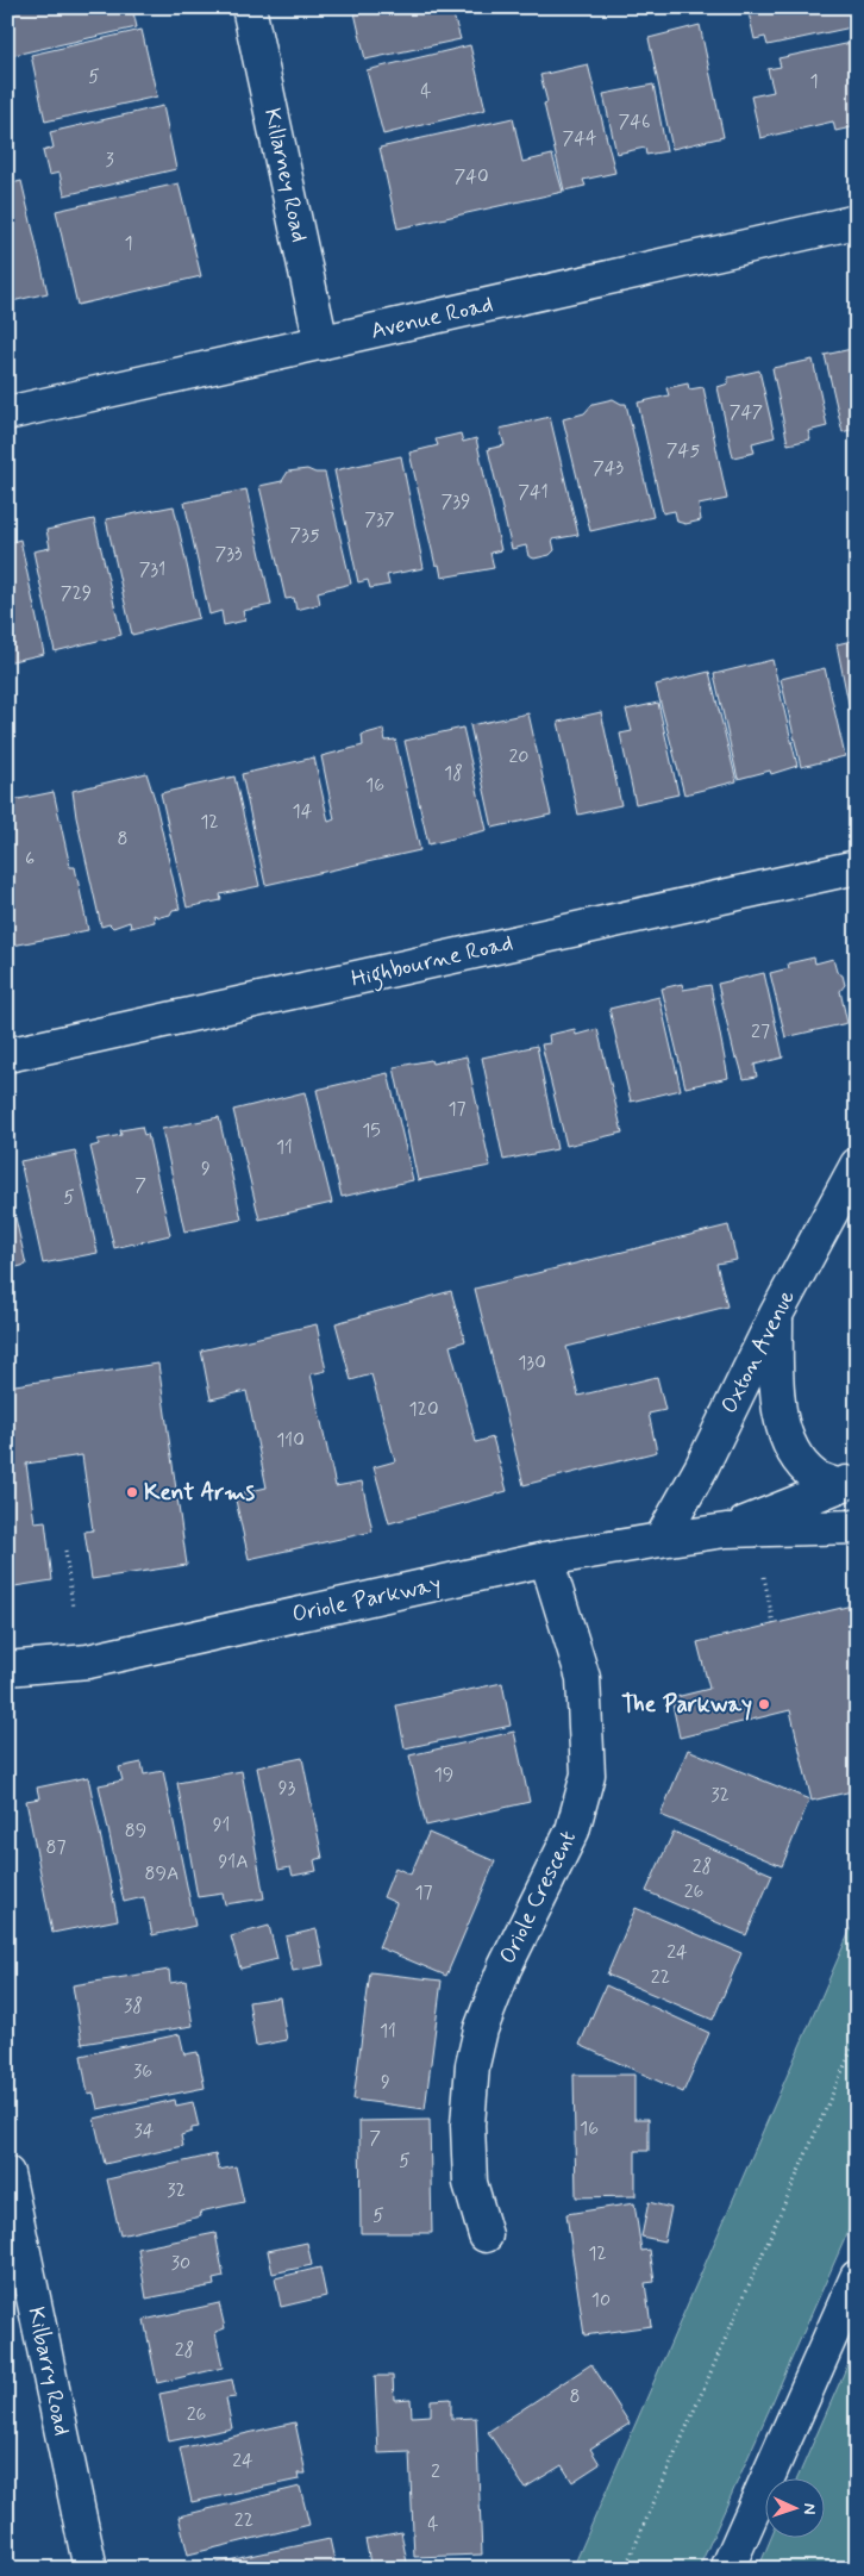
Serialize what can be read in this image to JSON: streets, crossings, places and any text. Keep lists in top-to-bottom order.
{
  "streets": {
    "street": [
      "Killarney Road",
      "Avenue Road",
      "Highbourne Road",
      "Oxton Avenue",
      "Oriole Parkway",
      "Oriole Crescent",
      "Kilbarry Road"
    ]
  },
  "crossings": [
    ["Killarney Road", "Avenue Road"],
    ["Oxton Avenue", "Oriole Parkway"],
    ["Oriole Parkway", "Oriole Crescent"]
  ],
  "places": ["Kent Arms", "The Parkway"],
  "house_numbers": [
    "5",
    "1",
    "4",
    "746",
    "744",
    "3",
    "740",
    "1",
    "747",
    "745",
    "743",
    "741",
    "739",
    "737",
    "735",
    "733",
    "731",
    "729",
    "20",
    "18",
    "16",
    "14",
    "12",
    "8",
    "6",
    "27",
    "17",
    "15",
    "11",
    "9",
    "7",
    "5",
    "130",
    "120",
    "110",
    "19",
    "93",
    "32",
    "91",
    "89",
    "87",
    "91A",
    "28",
    "89A",
    "26",
    "17",
    "24",
    "22",
    "38",
    "11",
    "36",
    "9",
    "16",
    "34",
    "7",
    "5",
    "32",
    "5",
    "12",
    "30",
    "10",
    "28",
    "8",
    "26",
    "24",
    "2",
    "22",
    "4"
  ],
  "north": "right"
}
